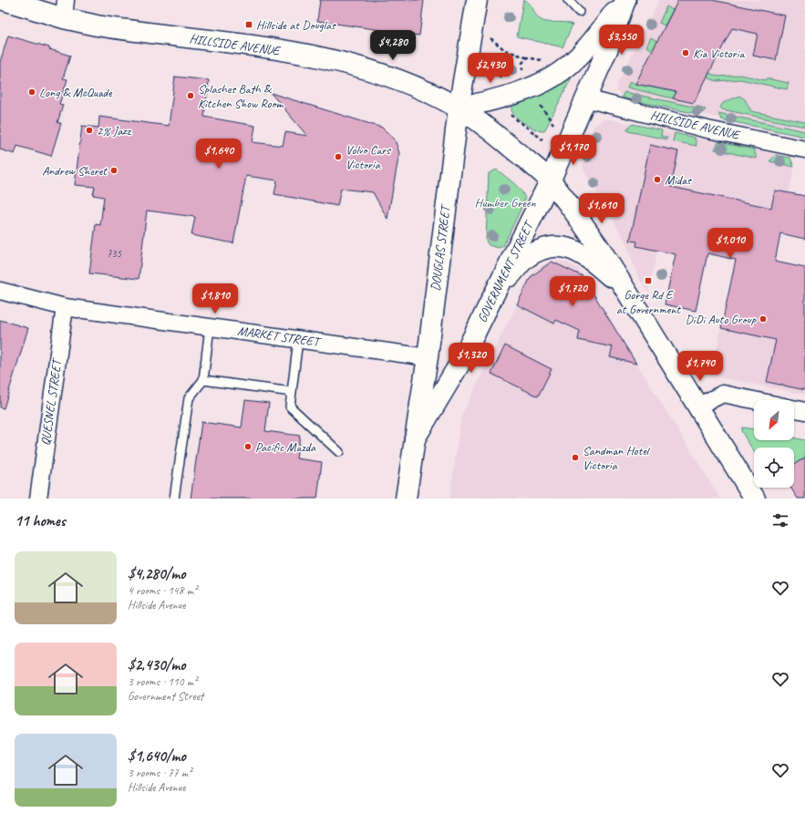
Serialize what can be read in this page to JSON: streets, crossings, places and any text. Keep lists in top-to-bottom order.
{
  "streets": {
    "main road": ["HILLSIDE AVENUE", "DOUGLAS STREET", "GOVERNMENT STREET"],
    "street": ["MARKET STREET", "QUESNEL STREET"]
  },
  "crossings": [
    ["HILLSIDE AVENUE", "DOUGLAS STREET"],
    ["HILLSIDE AVENUE", "GOVERNMENT STREET"],
    ["DOUGLAS STREET", "GOVERNMENT STREET"],
    ["DOUGLAS STREET", "MARKET STREET"],
    ["MARKET STREET", "QUESNEL STREET"]
  ],
  "parks": ["Humber Green"],
  "places": {
    "transit": ["Hillside at Douglas", "Gorge Rd E at Government"],
    "other": [
      "Kia Victoria",
      "Long & McQuade",
      "Splashes Bath & Kitchen Show Room",
      "2% Jazz",
      "Volvo Cars Victoria",
      "Andrew Sheret",
      "Midas",
      "DiDi Auto Group",
      "Pacific Mazda",
      "Sandman Hotel Victoria"
    ]
  },
  "house_numbers": ["735"],
  "north": "bottom left",
  "page": {
    "price": [
      "$3,550",
      "$4,280",
      "$2,430",
      "$1,170",
      "$1,640",
      "$1,610",
      "$1,010",
      "$1,720",
      "$1,810",
      "$1,320",
      "$1,740"
    ],
    "heading": "11 homes",
    "list": [
      {
        "name": "$4,280/mo",
        "note": "4 rooms · 148 m² · Hillside Avenue"
      },
      {
        "name": "$2,430/mo",
        "note": "3 rooms · 110 m² · Government Street"
      },
      {
        "name": "$1,640/mo",
        "note": "3 rooms · 77 m² · Hillside Avenue"
      }
    ]
  }
}
